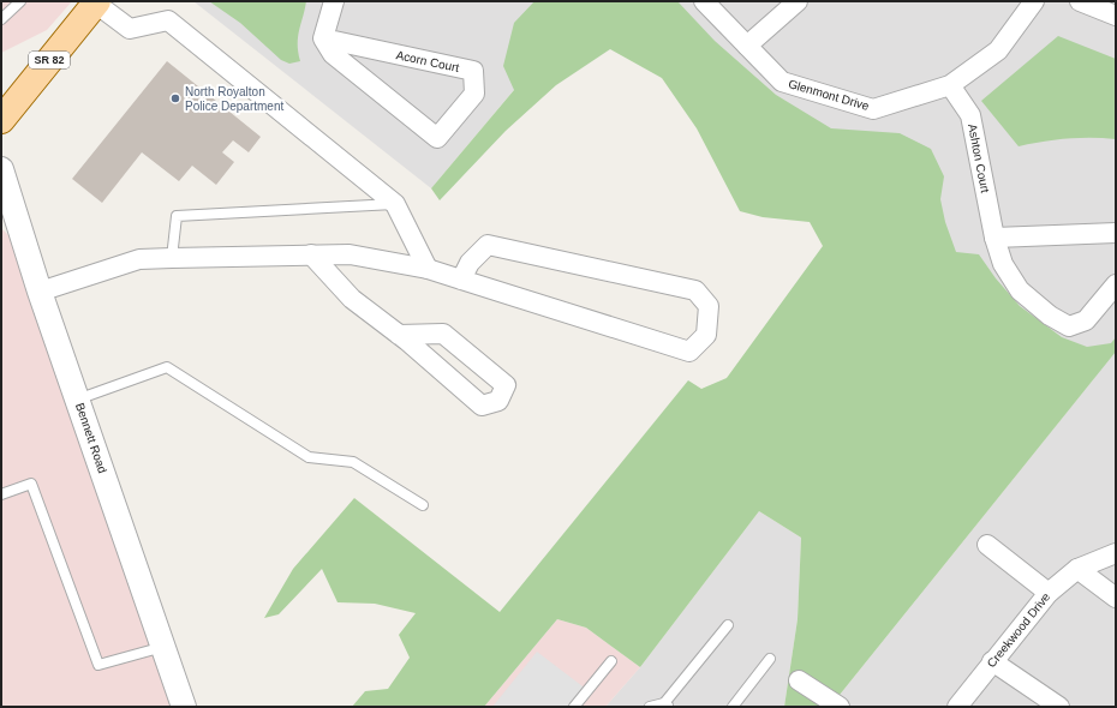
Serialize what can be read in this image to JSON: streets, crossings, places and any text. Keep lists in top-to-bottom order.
{
  "streets": {
    "main road": ["SR 82"],
    "street": [
      "Acorn Court",
      "Glenmont Drive",
      "Ashton Court",
      "Bennett Road",
      "Creekwood Drive"
    ]
  },
  "crossings": [
    ["Glenmont Drive", "Ashton Court"]
  ],
  "places": ["North Royalton Police Department"]
}
